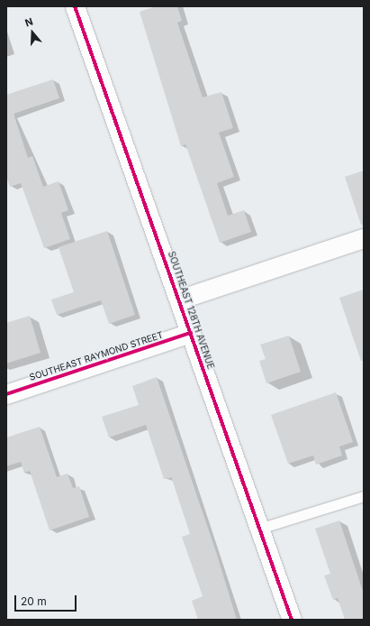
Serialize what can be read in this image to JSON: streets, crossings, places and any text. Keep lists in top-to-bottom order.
{
  "streets": {
    "street": ["SOUTHEAST 128TH AVENUE", "SOUTHEAST RAYMOND STREET"]
  },
  "crossings": [
    ["SOUTHEAST 128TH AVENUE", "SOUTHEAST RAYMOND STREET"]
  ],
  "scale_bar": "20 m",
  "north": "top"
}
